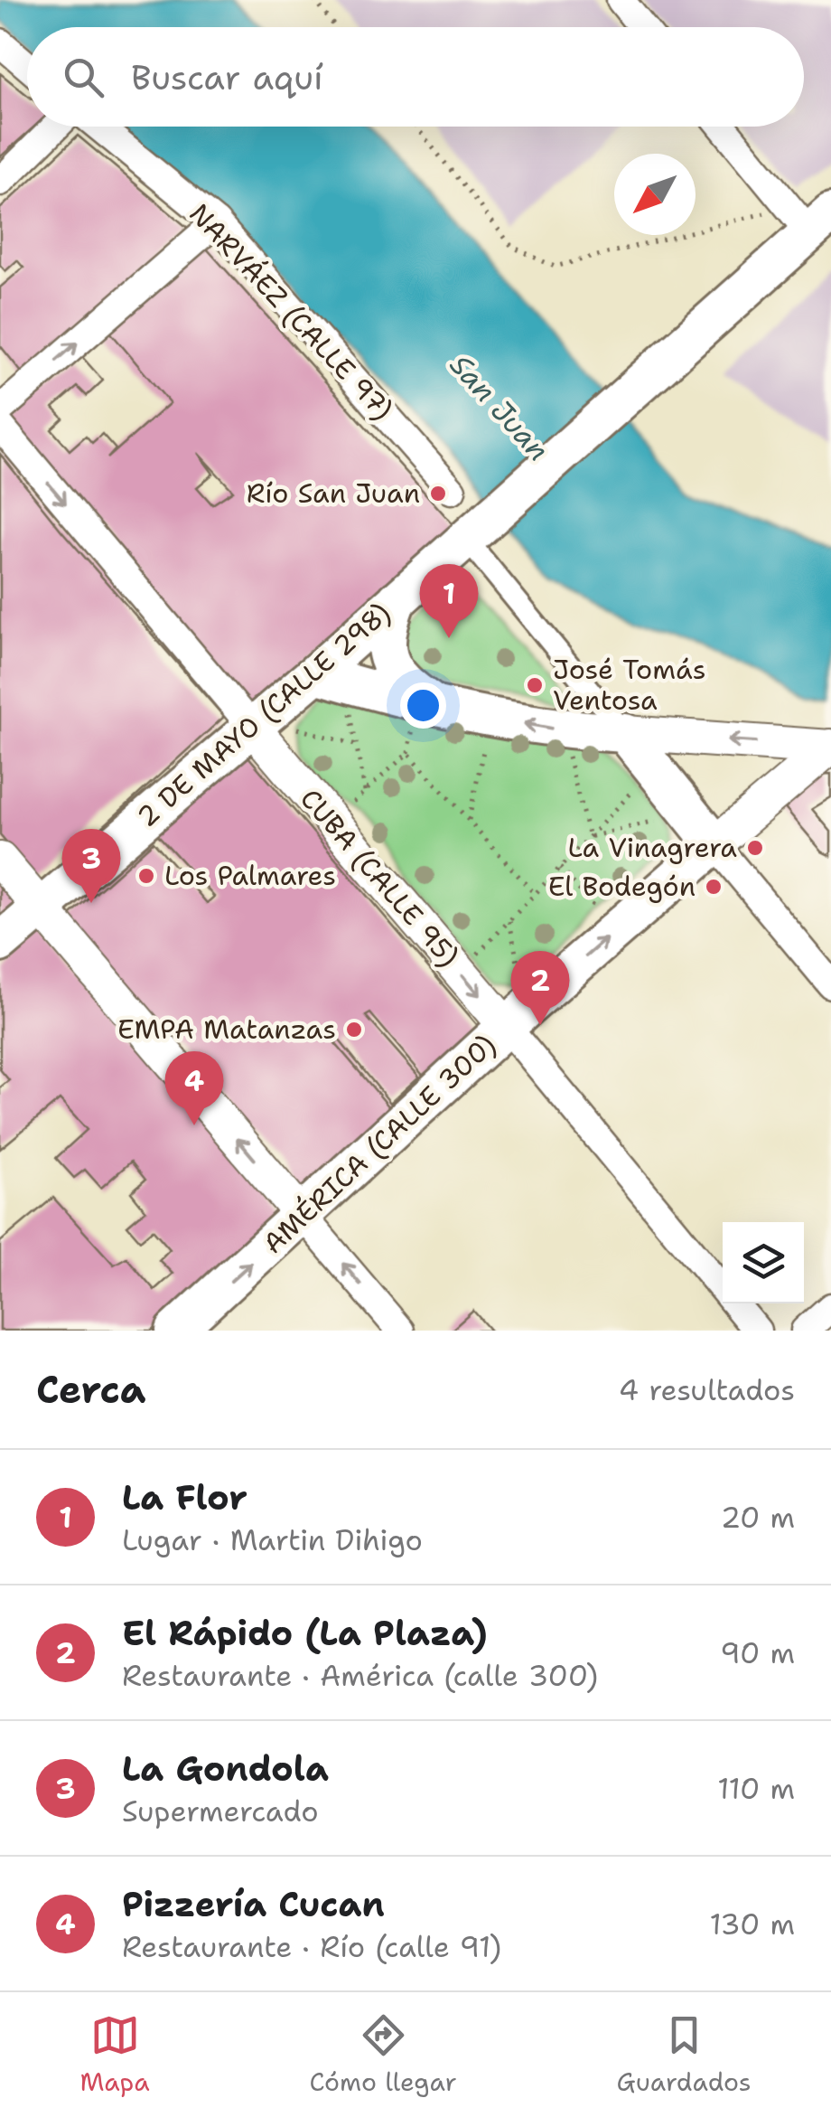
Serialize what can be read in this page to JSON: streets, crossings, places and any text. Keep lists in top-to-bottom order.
{
  "streets": {
    "main road": ["2 DE MAYO (CALLE 298)", "AMÉRICA (CALLE 300)"],
    "street": ["NARVÁEZ (CALLE 97)", "CUBA (CALLE 95)"]
  },
  "crossings": [
    ["2 DE MAYO (CALLE 298)", "CUBA (CALLE 95)"],
    ["CUBA (CALLE 95)", "AMÉRICA (CALLE 300)"]
  ],
  "one_way": ["CUBA (CALLE 95)"],
  "water": ["San Juan"],
  "places": [
    "Río San Juan",
    "José Tomás Ventosa",
    "La Vinagrera",
    "Los Palmares",
    "El Bodegón",
    "EMPA Matanzas"
  ],
  "north": "bottom left",
  "page": {
    "search": "Buscar aquí",
    "pins": [
      "1",
      "3",
      "2",
      "4"
    ],
    "heading": ["Cerca", "4 resultados"],
    "list": [
      {
        "mark": "1",
        "name": "La Flor",
        "note": "Lugar · Martin Dihigo",
        "value": "20 m"
      },
      {
        "mark": "2",
        "name": "El Rápido (La Plaza)",
        "note": "Restaurante · América (calle 300)",
        "value": "90 m"
      },
      {
        "mark": "3",
        "name": "La Gondola",
        "note": "Supermercado",
        "value": "110 m"
      },
      {
        "mark": "4",
        "name": "Pizzería Cucan",
        "note": "Restaurante · Río (calle 91)",
        "value": "130 m"
      }
    ],
    "nav": ["Mapa", "Cómo llegar", "Guardados"]
  }
}
